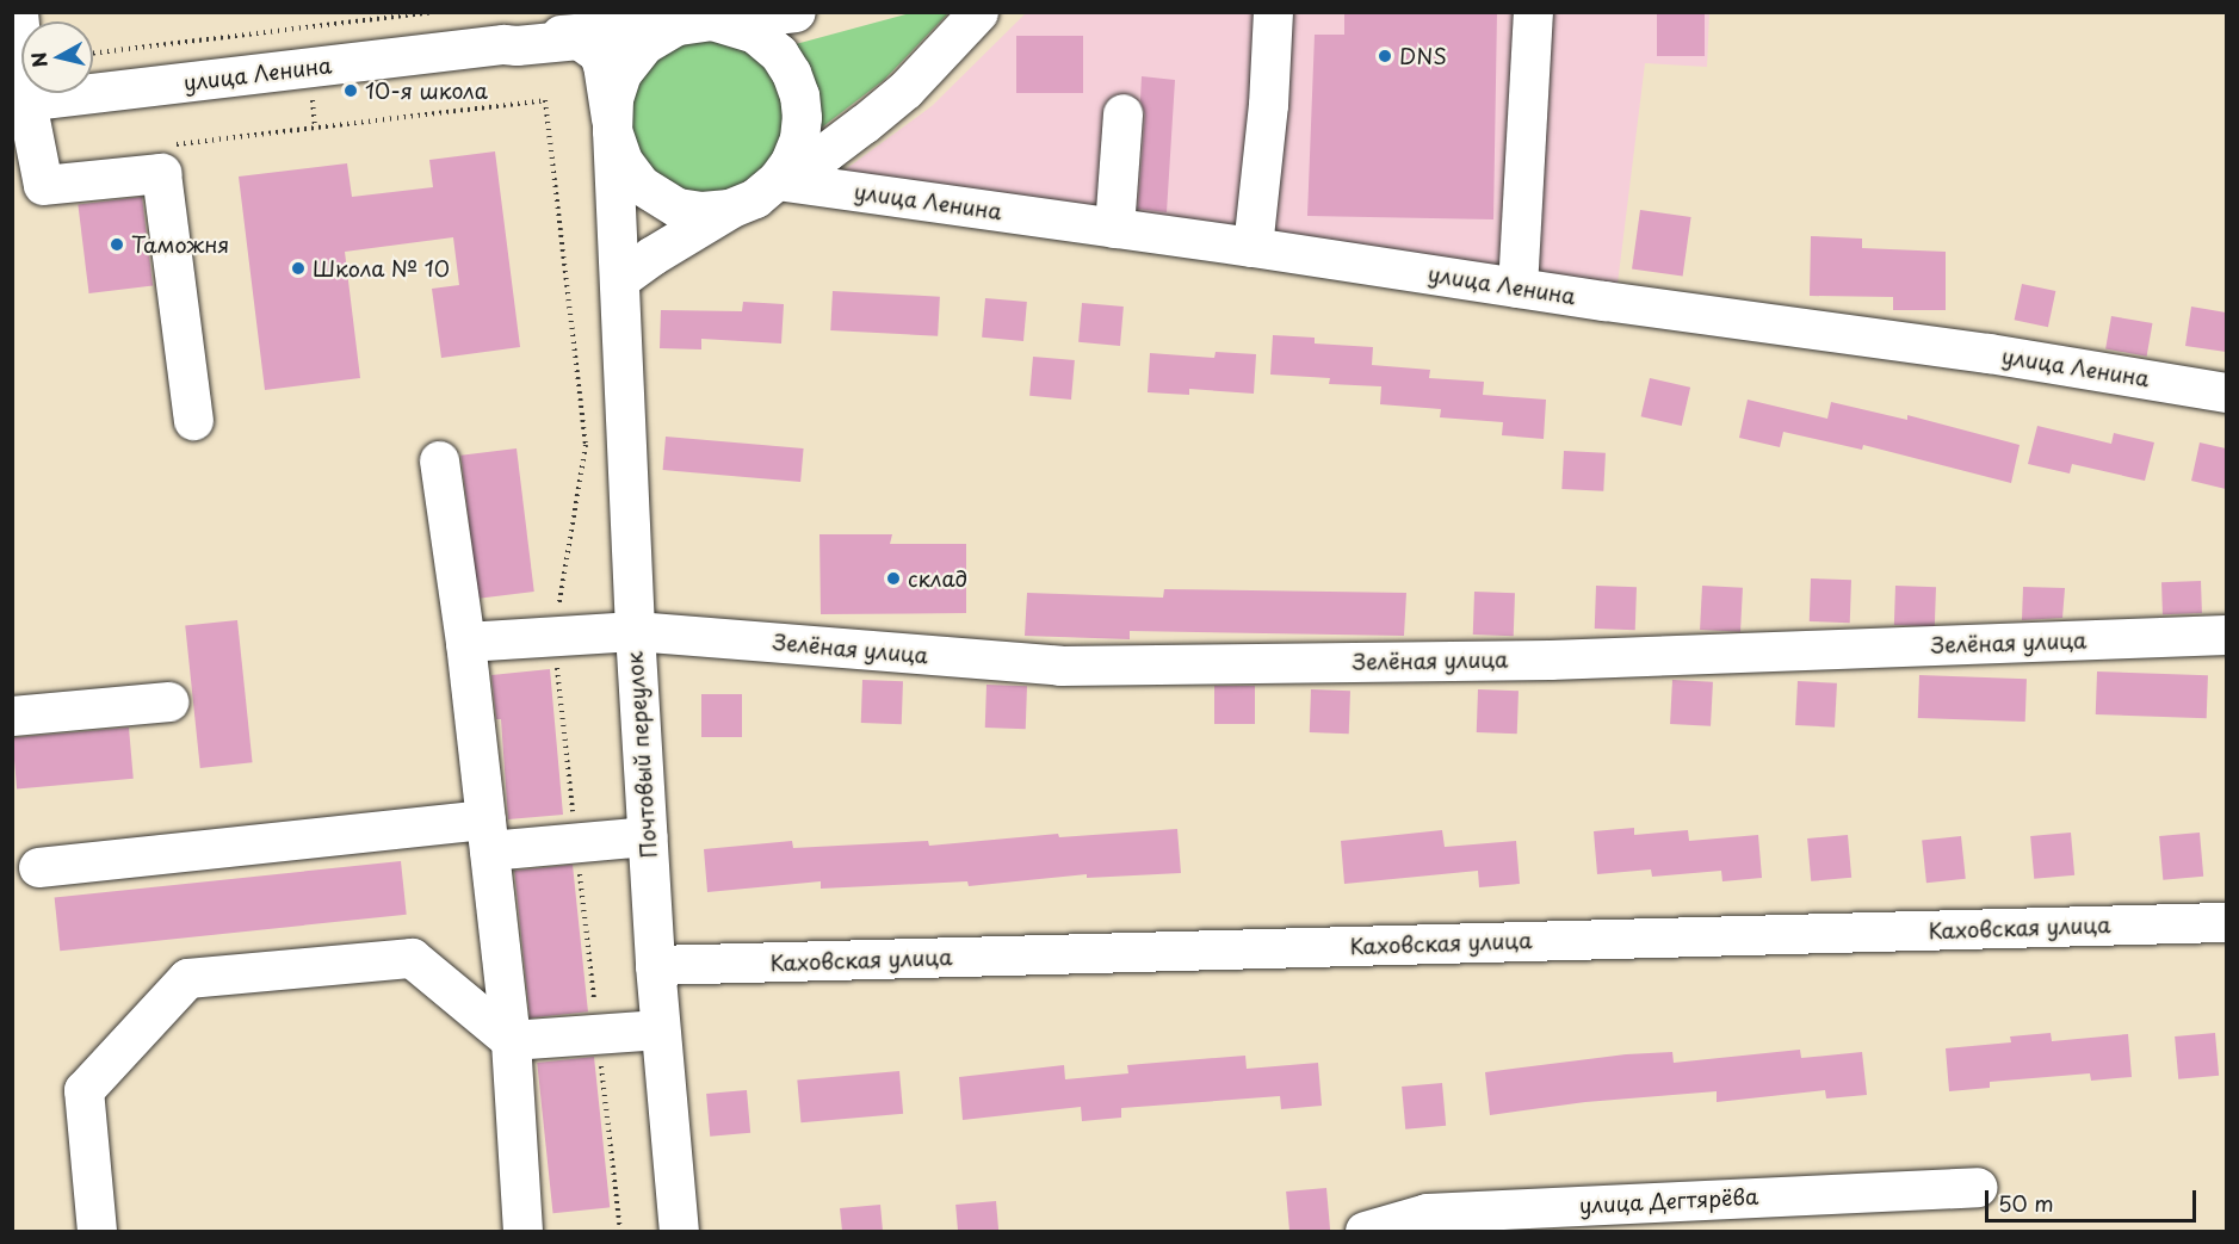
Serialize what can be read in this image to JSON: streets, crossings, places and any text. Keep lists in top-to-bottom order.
{
  "streets": {
    "street": [
      "улица Ленина",
      "Зелёная улица",
      "Почтовый переулок",
      "Каховская улица",
      "улица Дегтярёва"
    ]
  },
  "crossings": [
    ["улица Ленина", "Почтовый переулок"],
    ["Зелёная улица", "Почтовый переулок"],
    ["Почтовый переулок", "Каховская улица"]
  ],
  "places": [
    "DNS",
    "10-я школа",
    "Таможня",
    "Школа № 10",
    "склад"
  ],
  "scale_bar": "50 m",
  "north": "left"
}
